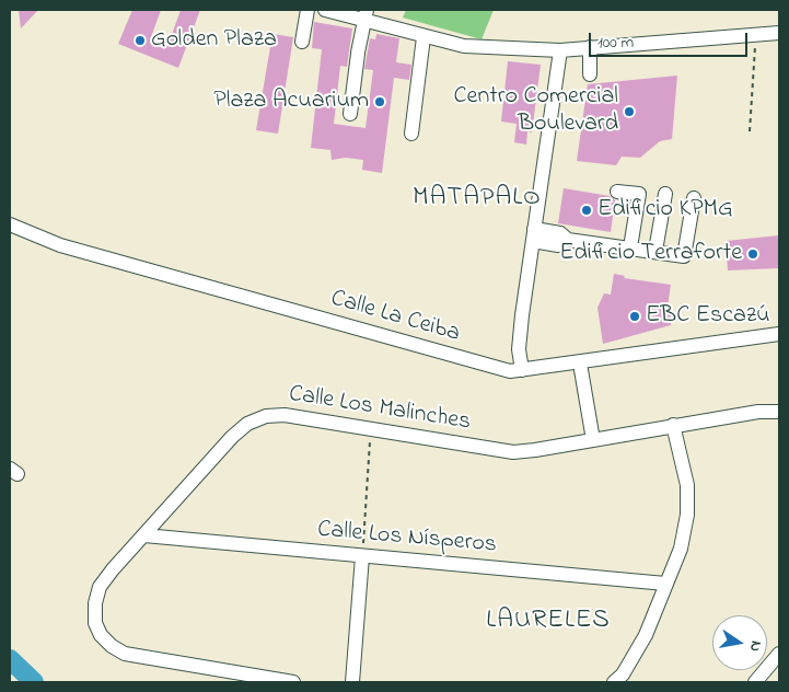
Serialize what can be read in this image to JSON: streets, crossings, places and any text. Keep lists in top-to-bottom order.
{
  "streets": {
    "street": ["Calle La Ceiba", "Calle Los Malinches", "Calle Los Nísperos"]
  },
  "crossings": [
    ["Calle Los Malinches", "Calle Los Nísperos"]
  ],
  "districts": ["MATAPALO", "LAURELES"],
  "places": [
    "Golden Plaza",
    "Plaza Acuarium",
    "Centro Comercial Boulevard",
    "Edificio KPMG",
    "Edificio Terraforte",
    "EBC Escazú"
  ],
  "scale_bar": "100 m",
  "north": "right"
}
